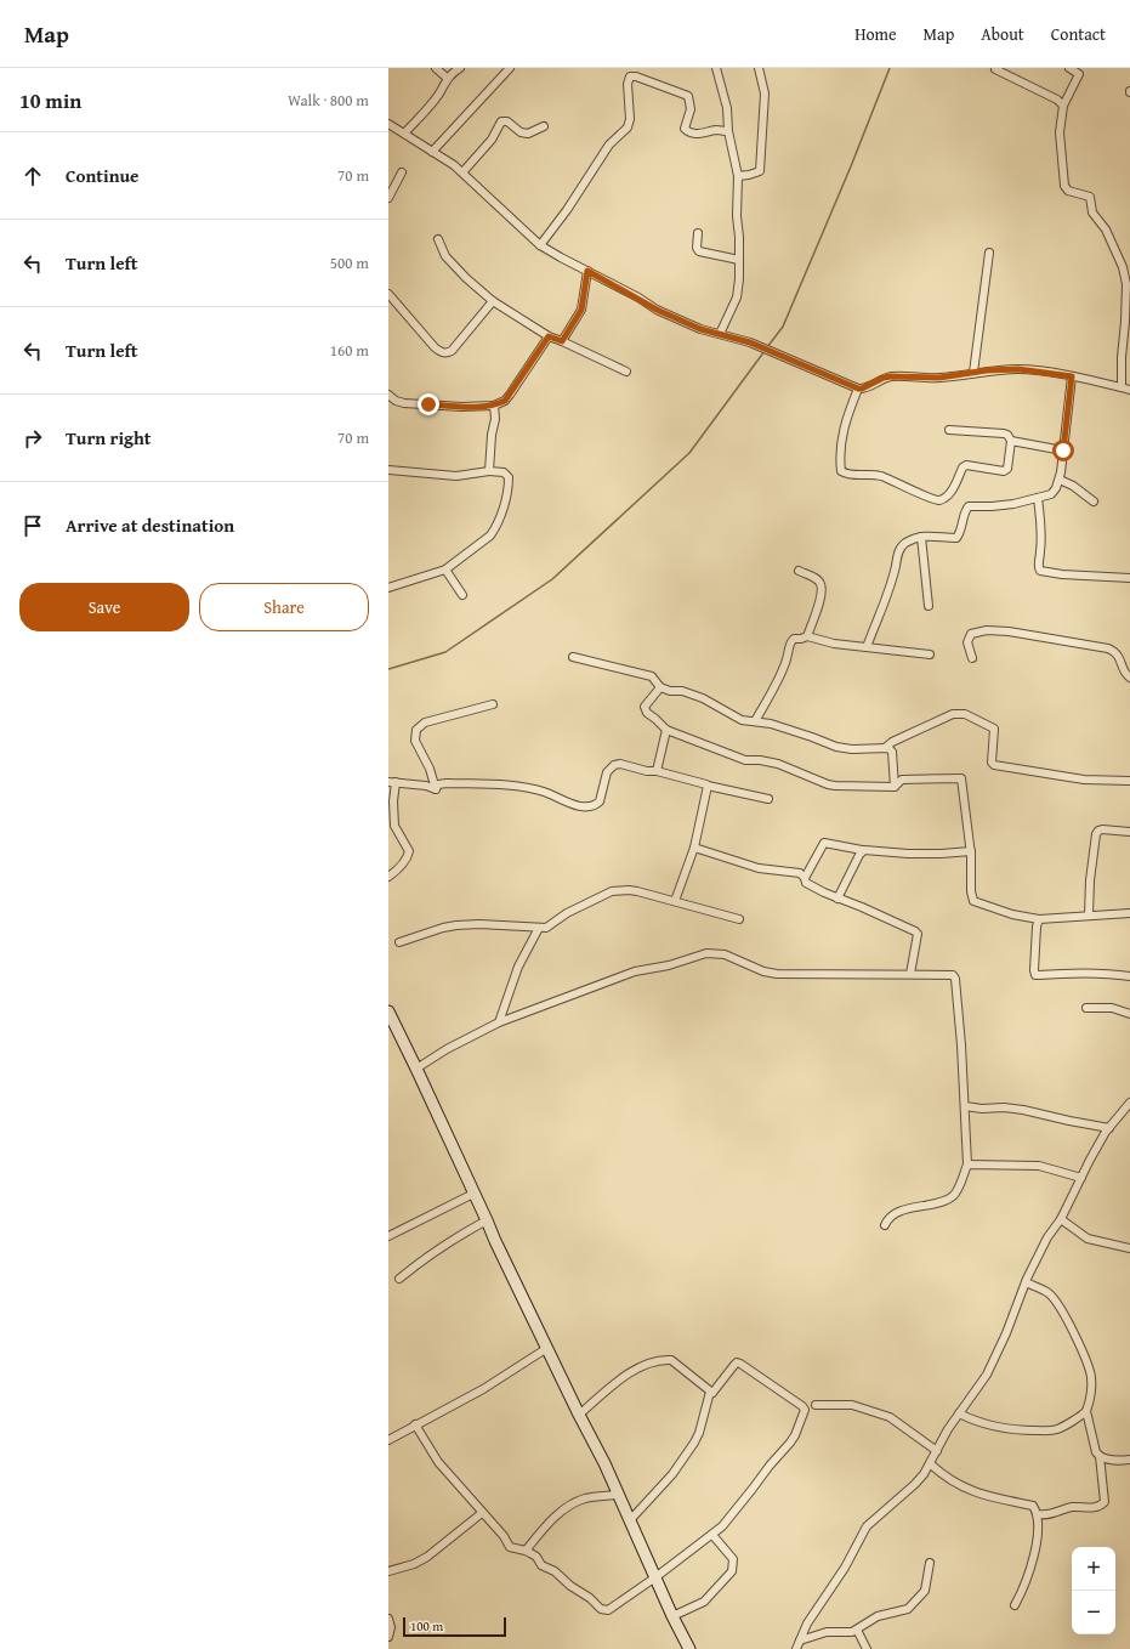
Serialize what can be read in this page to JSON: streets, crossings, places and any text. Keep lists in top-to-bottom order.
{
  "scale_bar": "100 m",
  "page": {
    "header": "Map",
    "nav": [
      "Home",
      "Map",
      "About",
      "Contact"
    ],
    "heading": ["10 min", "Walk · 800 m"],
    "list": [
      ["Continue", "70 m"],
      ["Turn left", "500 m"],
      ["Turn left", "160 m"],
      ["Turn right", "70 m"],
      "Arrive at destination"
    ],
    "buttons": ["Save", "Share"],
    "map_buttons": ["+", "−"],
    "scale": "100 m"
  }
}
